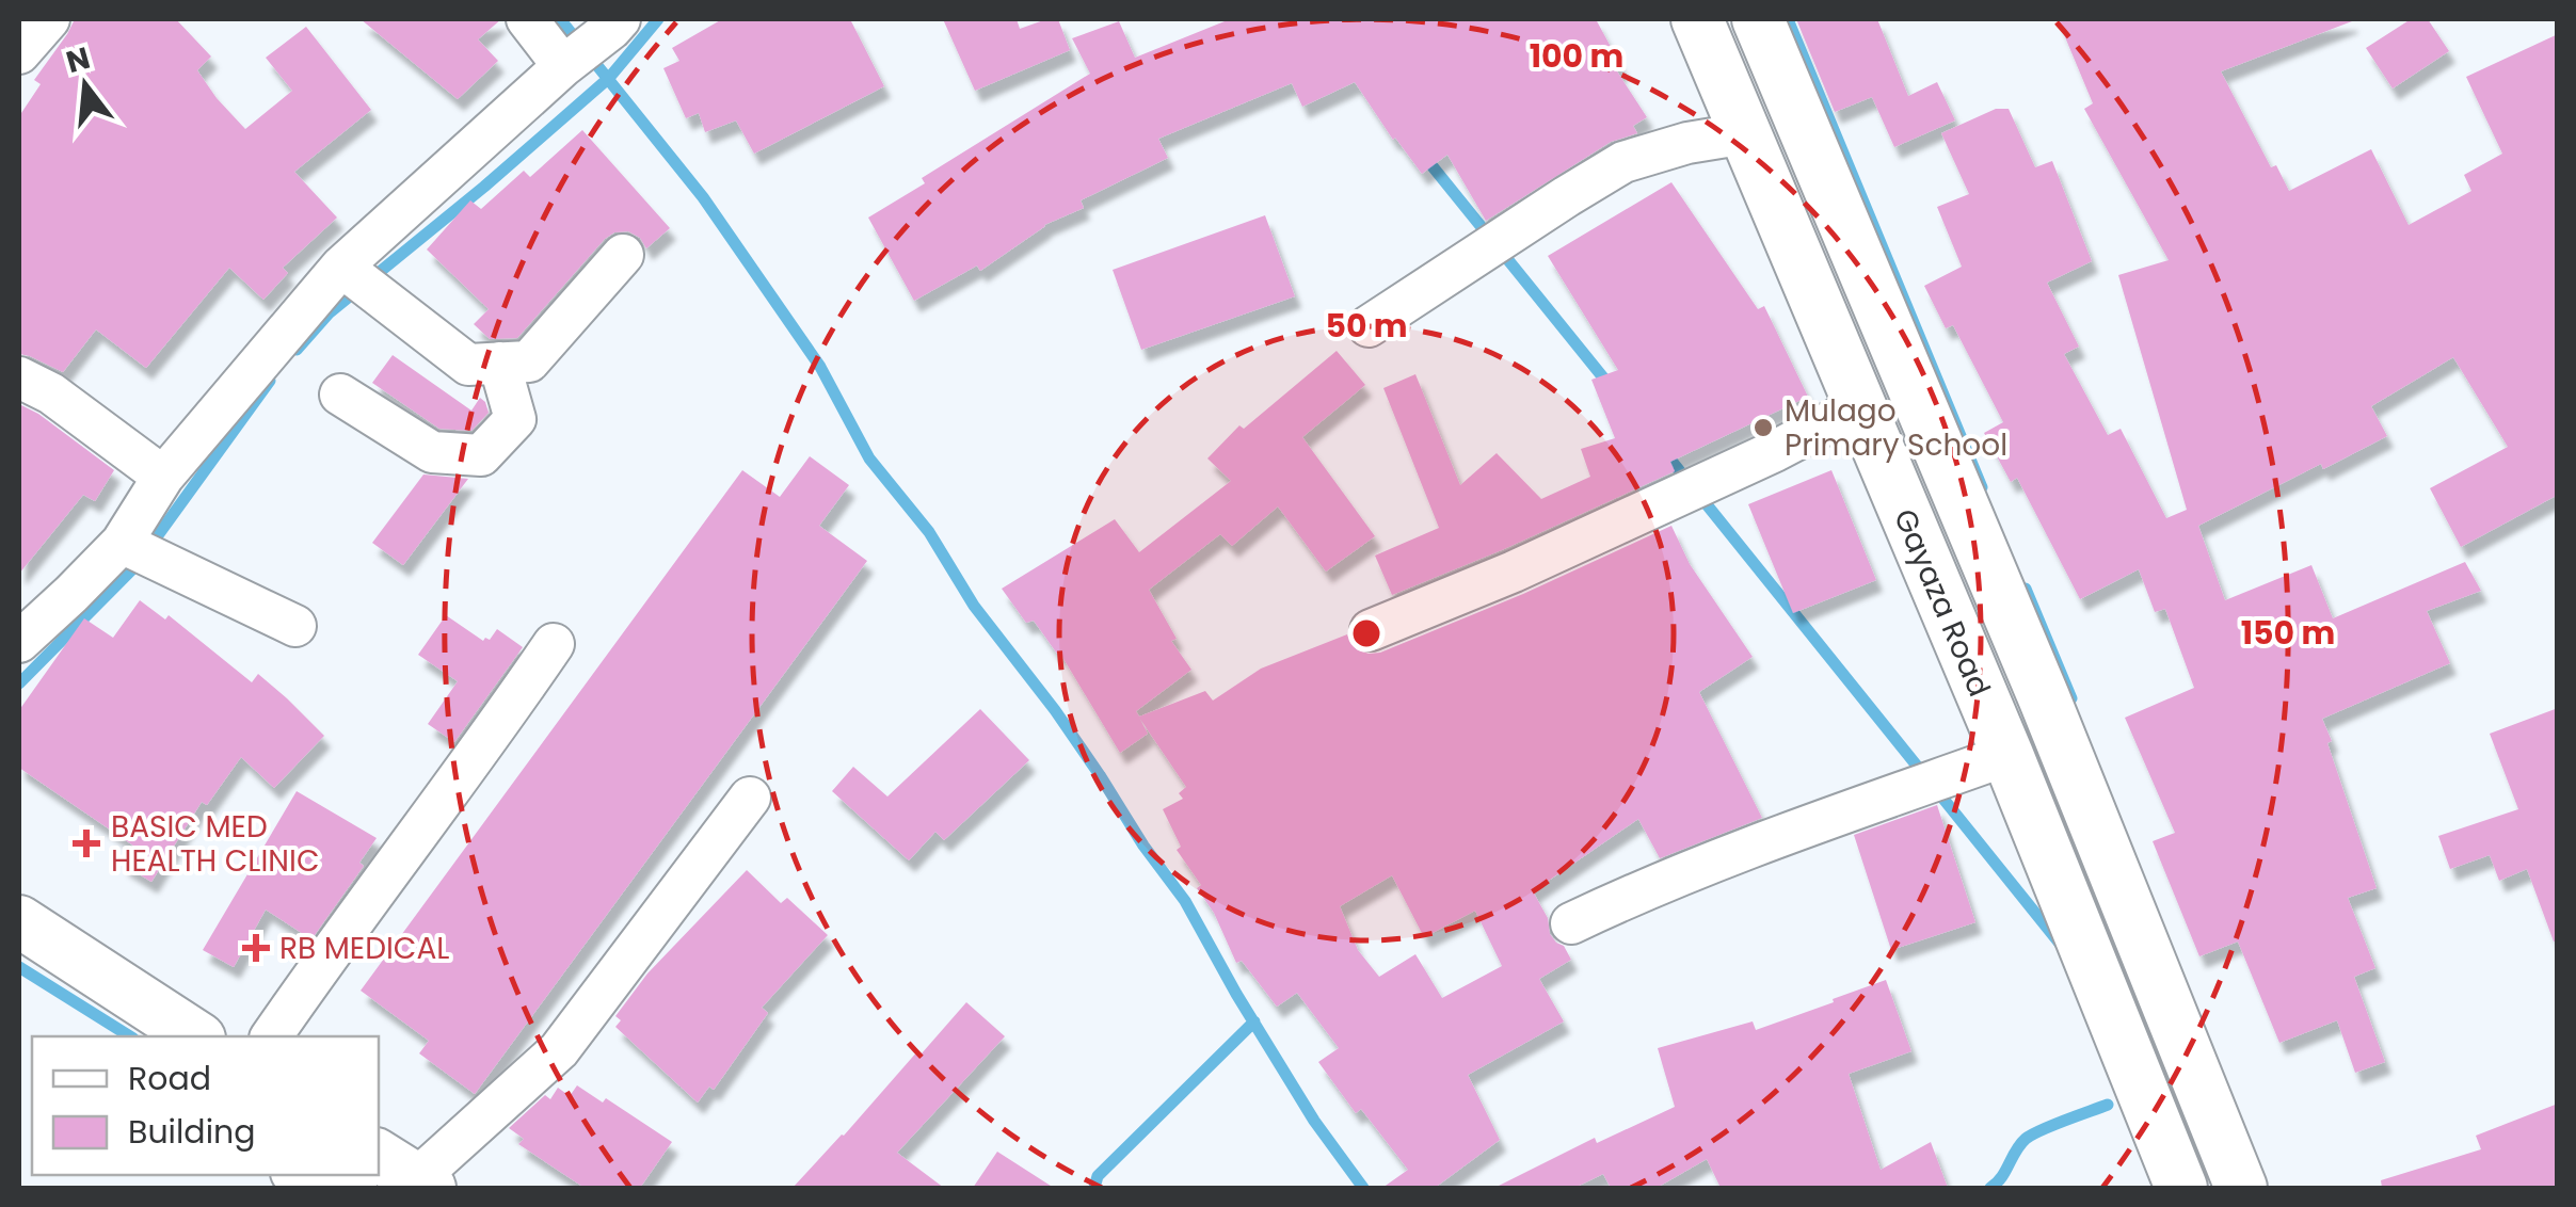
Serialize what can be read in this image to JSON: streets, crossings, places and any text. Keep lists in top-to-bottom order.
{
  "streets": {
    "main road": ["Gayaza Road"]
  },
  "places": {
    "other": ["Mulago Primary School"],
    "health": ["BASIC MED HEALTH CLINIC", "RB MEDICAL"]
  },
  "legend": ["Road", "Building"],
  "north": "top",
  "rings": ["100 m", "50 m", "150 m"]
}
